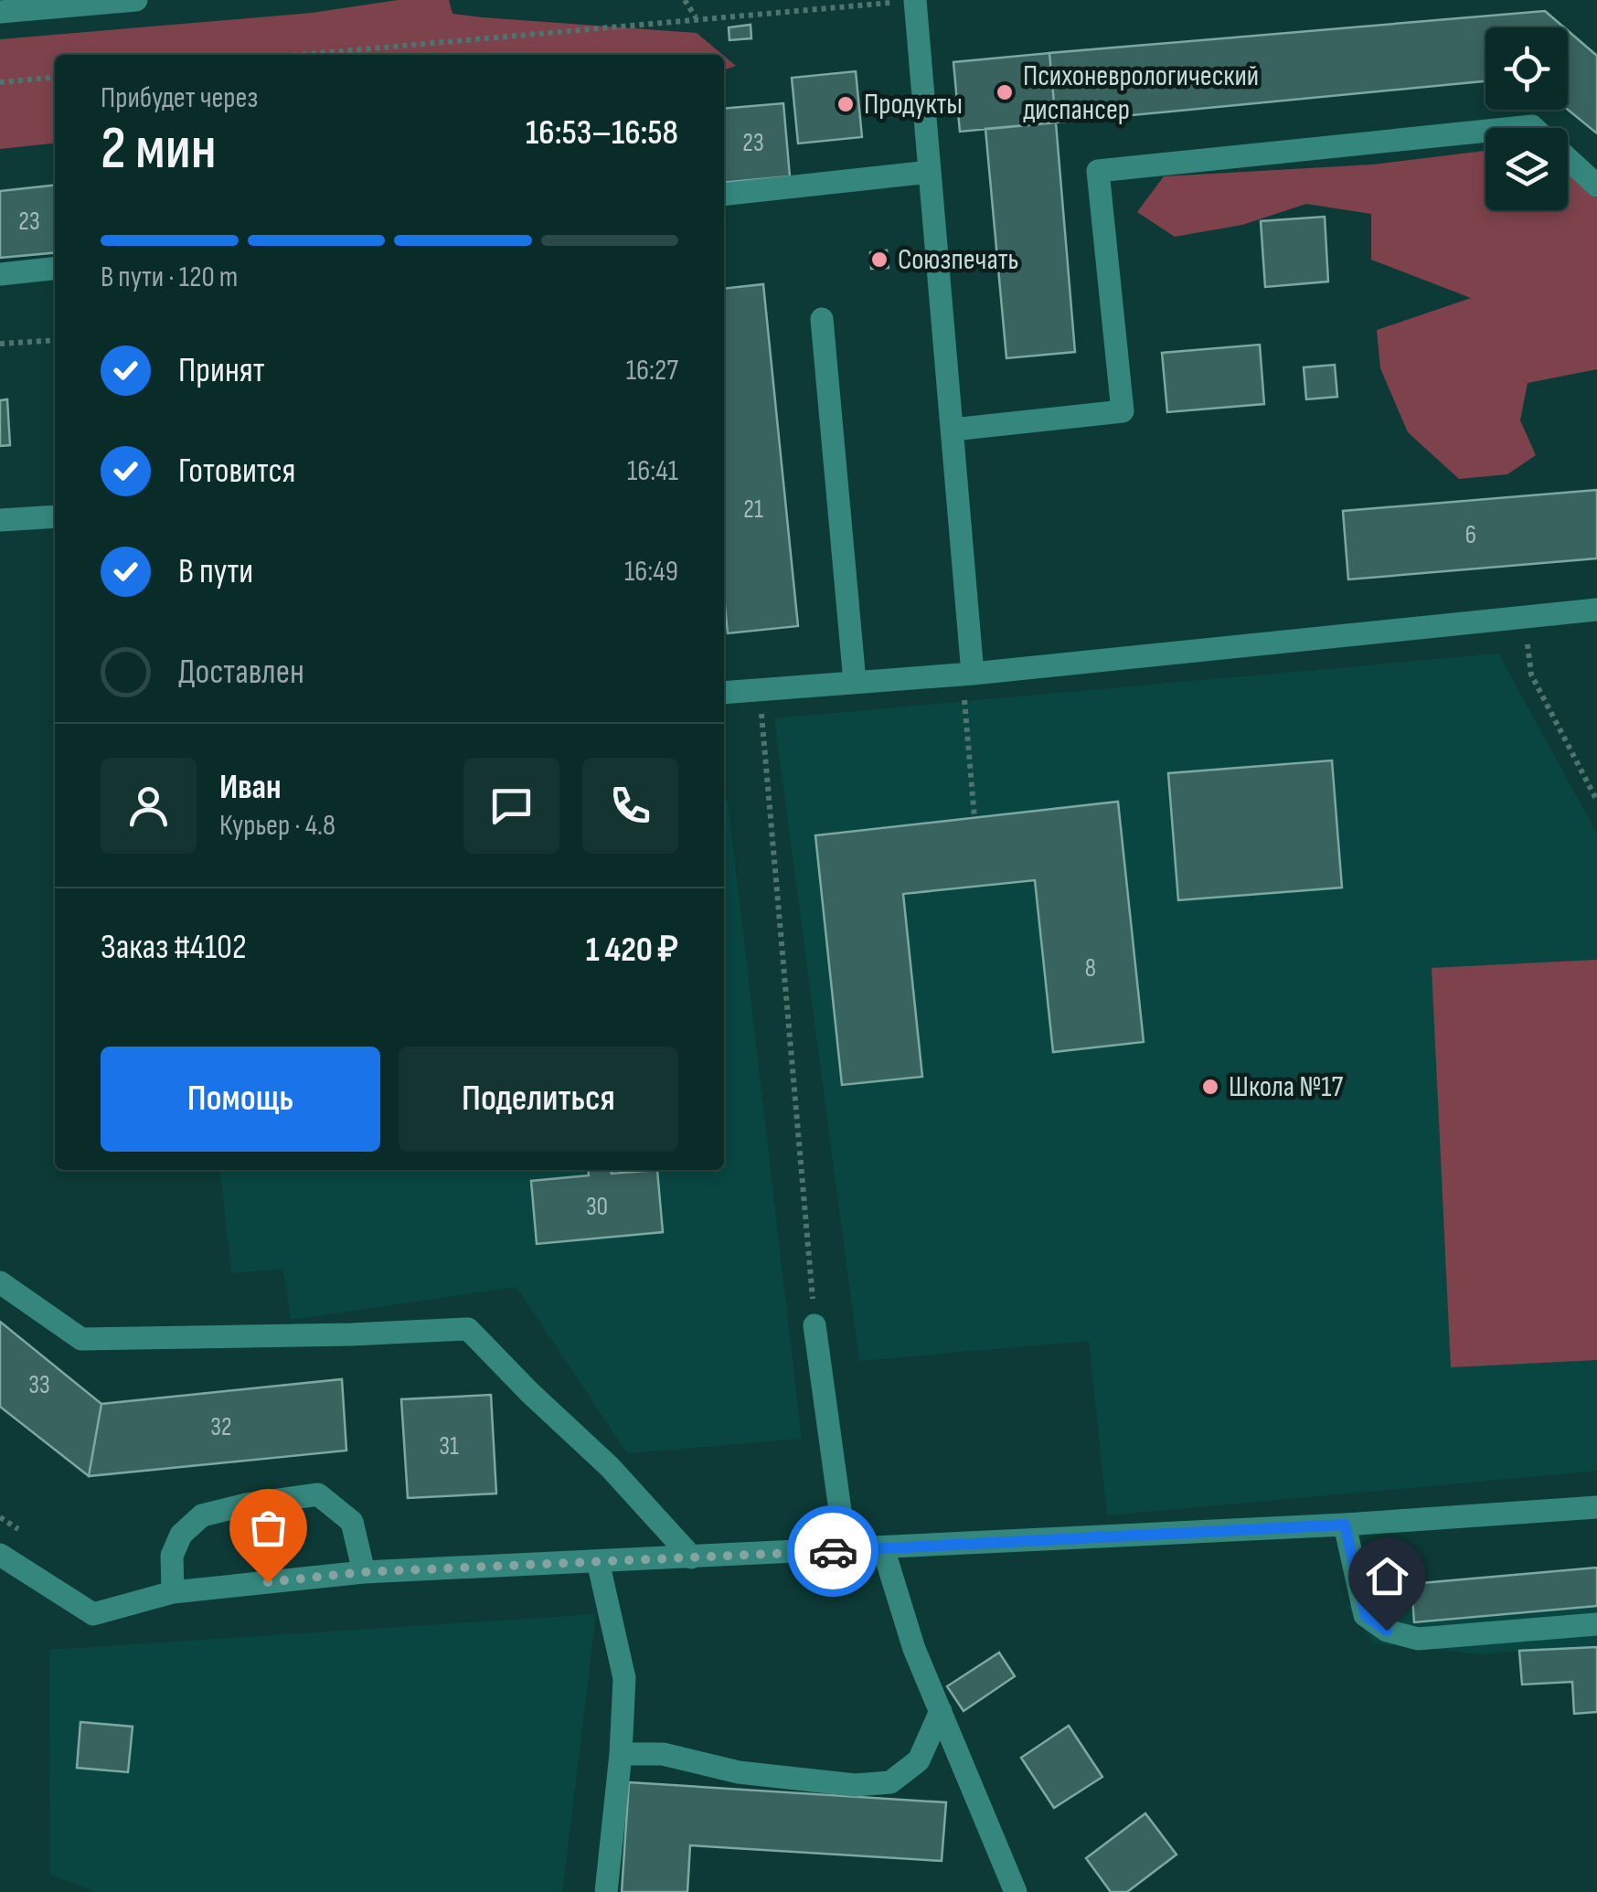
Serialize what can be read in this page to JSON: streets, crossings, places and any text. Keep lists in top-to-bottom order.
{
  "places": [
    "Психоневрологический диспансер",
    "Продукты",
    "Союзпечать",
    "Школа №17"
  ],
  "house_numbers": [
    "23",
    "23",
    "21",
    "6",
    "8",
    "30",
    "33",
    "32",
    "31"
  ],
  "page": {
    "heading": ["2 мин", "Прибудет через", "16:53–16:58"],
    "panel": [
      "Иван",
      "Курьер · 4.8",
      "Заказ #4102",
      "1 420 ₽"
    ],
    "bar": "В пути · 120 m",
    "list": [
      ["Принят", "16:27"],
      ["Готовится", "16:41"],
      ["В пути", "16:49"],
      "Доставлен"
    ],
    "buttons": ["Помощь", "Поделиться"]
  }
}
